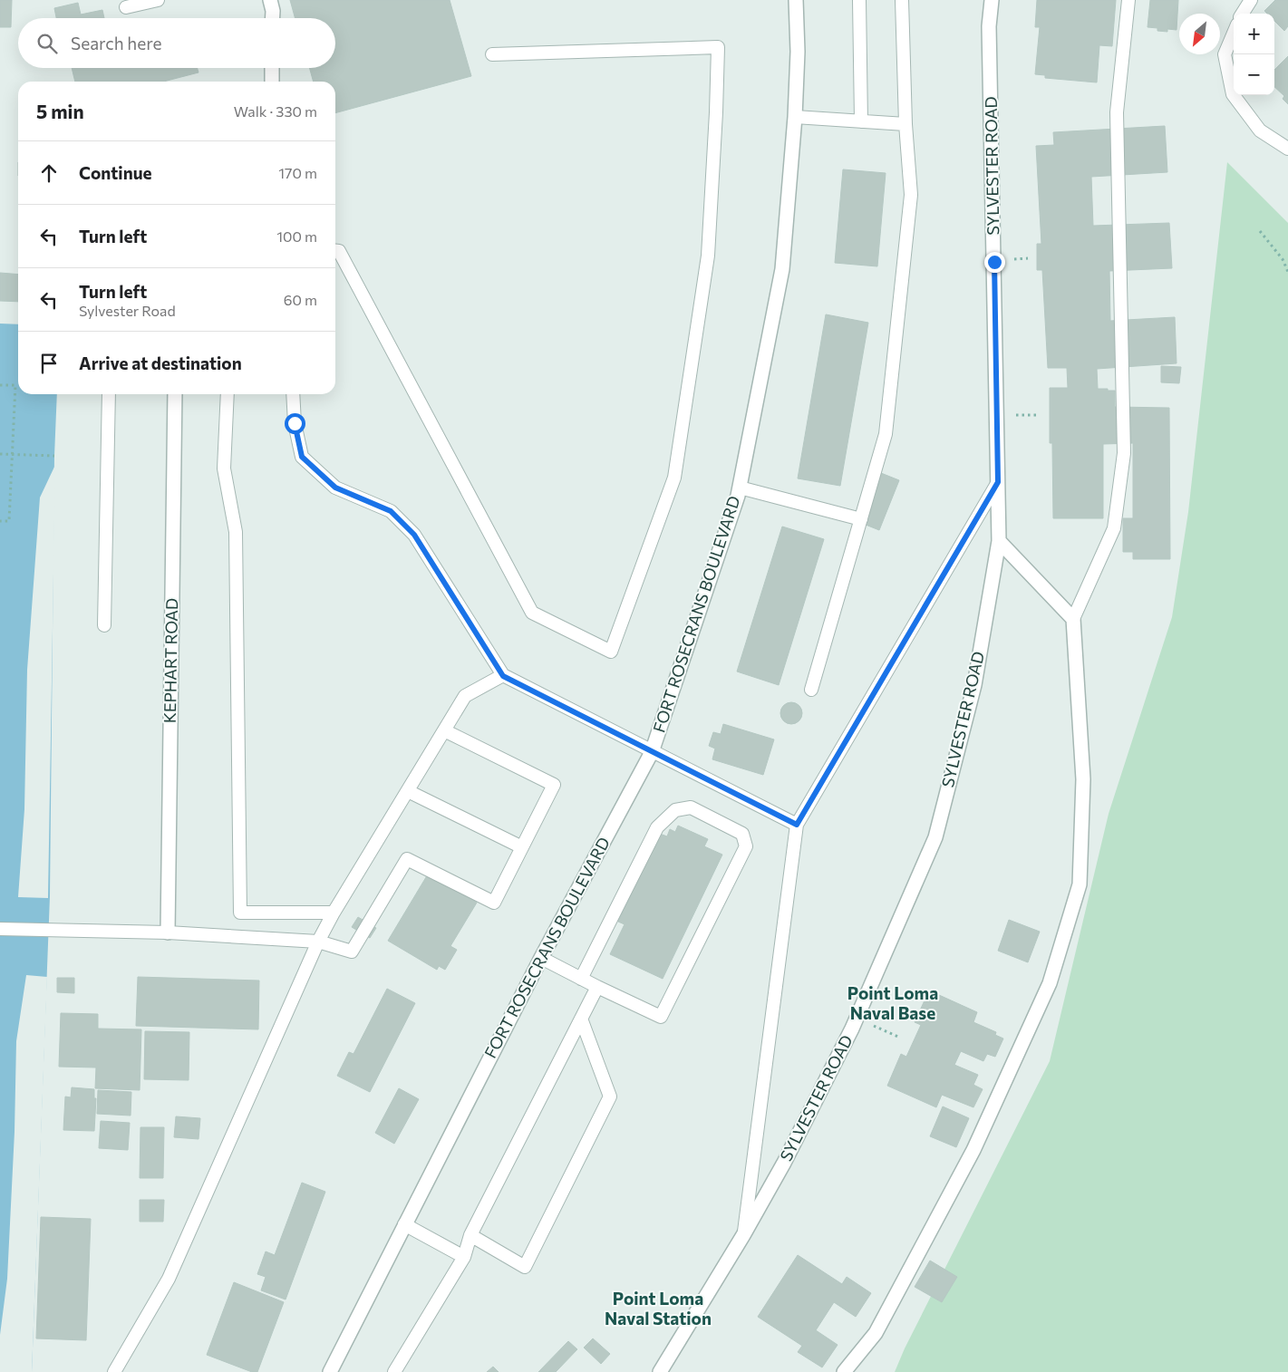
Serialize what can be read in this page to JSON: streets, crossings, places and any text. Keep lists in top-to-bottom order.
{
  "streets": {
    "street": ["SYLVESTER ROAD", "FORT ROSECRANS BOULEVARD", "KEPHART ROAD"]
  },
  "districts": ["Point Loma Naval Base", "Point Loma Naval Station"],
  "north": "bottom left",
  "page": {
    "map_buttons": ["+", "−"],
    "search": "Search here",
    "heading": ["5 min", "Walk · 330 m"],
    "list": [
      ["Continue", "170 m"],
      ["Turn left", "100 m"],
      ["Turn left", "Sylvester Road", "60 m"],
      "Arrive at destination"
    ]
  }
}
